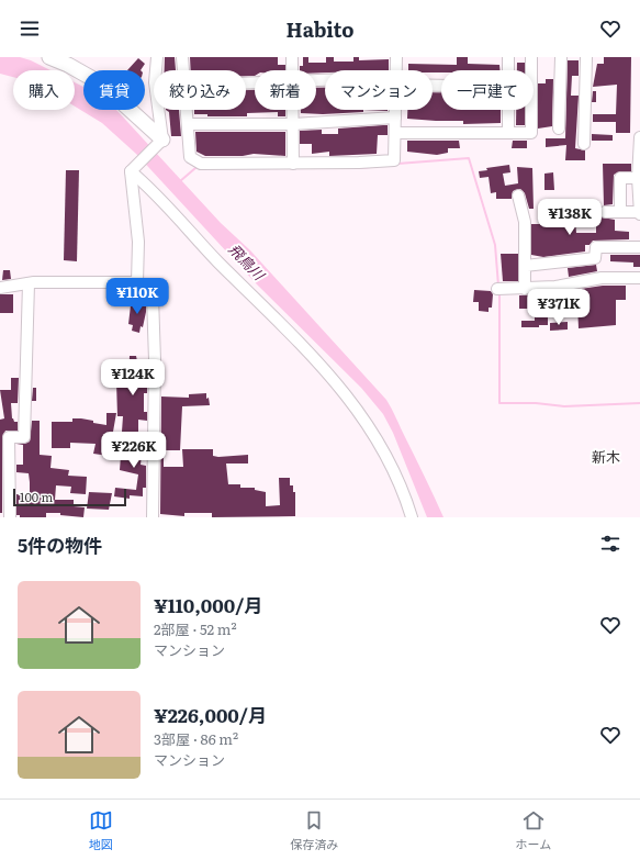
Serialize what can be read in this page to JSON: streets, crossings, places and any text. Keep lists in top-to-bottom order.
{
  "districts": ["新木"],
  "water": ["飛鳥川"],
  "scale_bar": "100 m",
  "page": {
    "header": "Habito",
    "chip": [
      "購入",
      "賃貸",
      "絞り込み",
      "新着",
      "マンション",
      "一戸建て"
    ],
    "price": [
      "¥138K",
      "¥110K",
      "¥371K",
      "¥124K",
      "¥226K"
    ],
    "scale": "100 m",
    "heading": "5件の物件",
    "list": [
      {
        "name": "¥110,000/月",
        "note": "2部屋 · 52 m² · マンション"
      },
      {
        "name": "¥226,000/月",
        "note": "3部屋 · 86 m² · マンション"
      }
    ],
    "tabs": ["地図", "保存済み", "ホーム"]
  }
}
